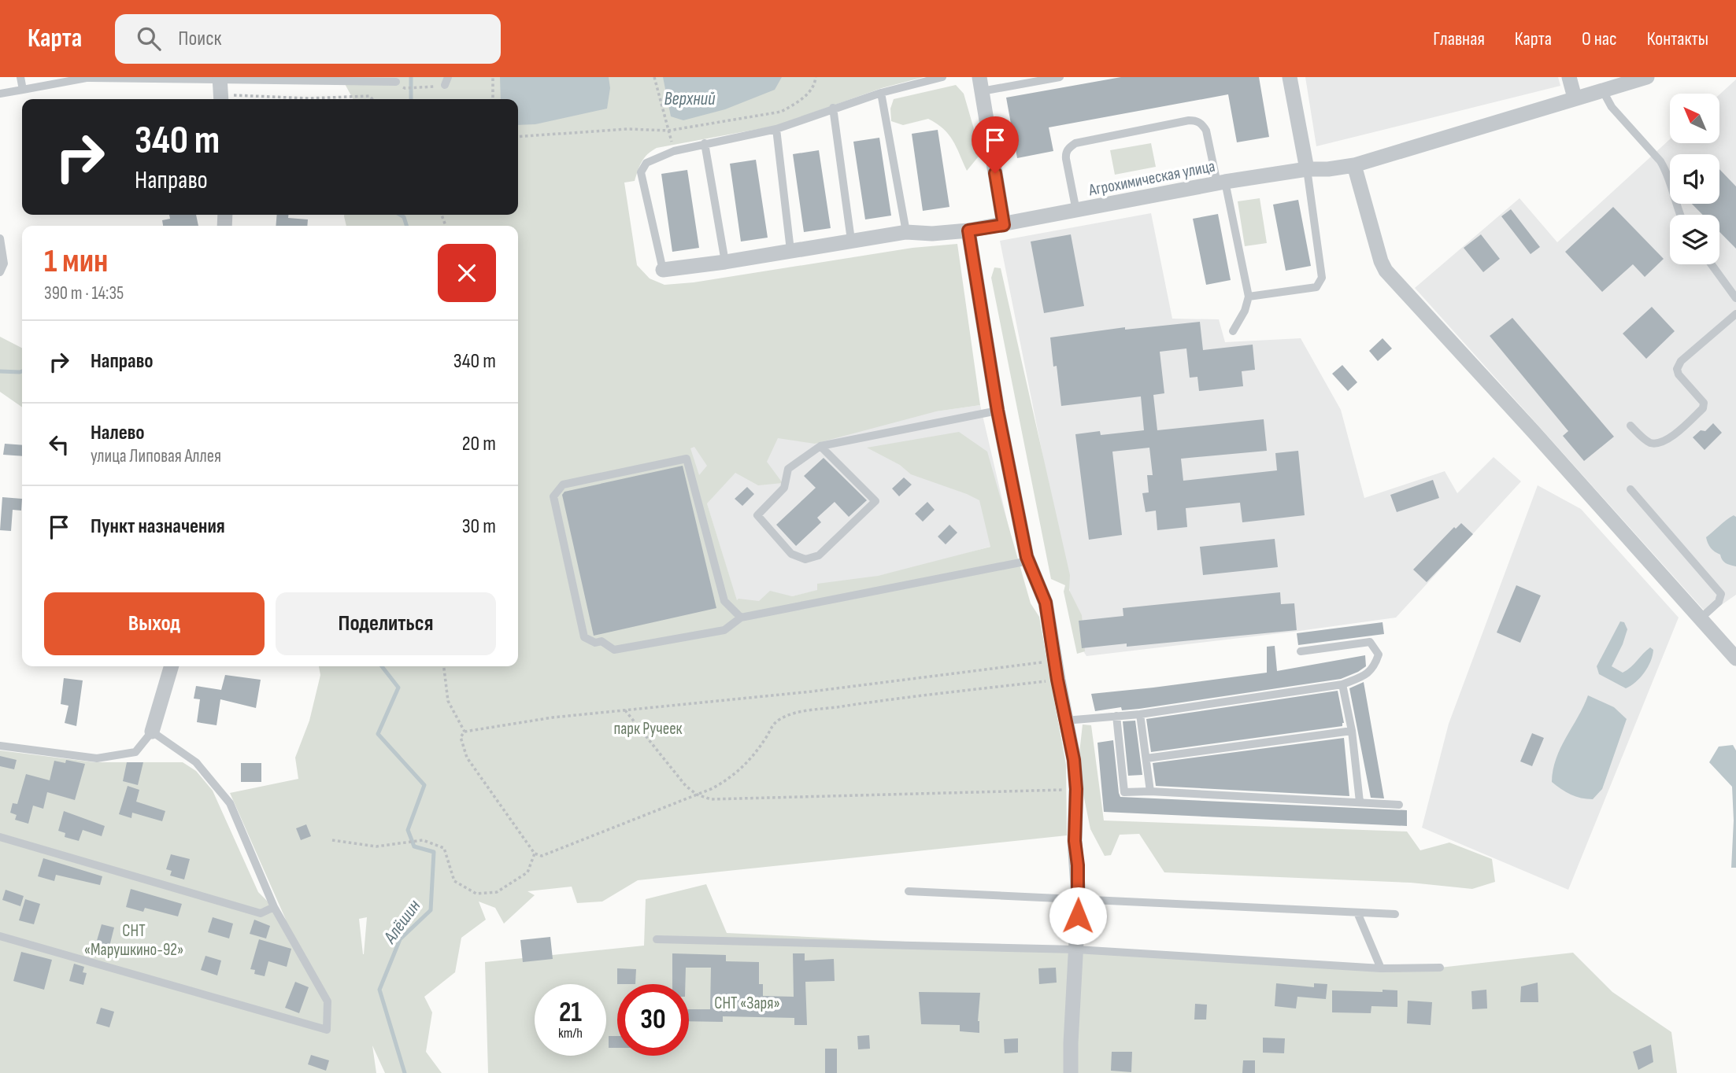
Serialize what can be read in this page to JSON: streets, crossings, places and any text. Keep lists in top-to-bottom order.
{
  "streets": {
    "street": ["Агрохимическая улица"]
  },
  "water": ["Верхний", "Алёшин"],
  "parks": ["парк Ручеек", "СНТ «Марушкино-92»", "СНТ «Заря»"],
  "north": "top left",
  "page": {
    "header": "Карта",
    "search": "Поиск",
    "nav": [
      "Главная",
      "Карта",
      "О нас",
      "Контакты"
    ],
    "turn": ["340 m", "Направо"],
    "heading": ["1 мин", "390 m · 14:35"],
    "list": [
      {
        "name": "Направо",
        "value": "340 m"
      },
      {
        "name": "Налево",
        "note": "улица Липовая Аллея",
        "value": "20 m"
      },
      {
        "name": "Пункт назначения",
        "value": "30 m"
      }
    ],
    "buttons": ["Выход", "Поделиться"],
    "speed": "21 km/h",
    "limit": "30"
  }
}
